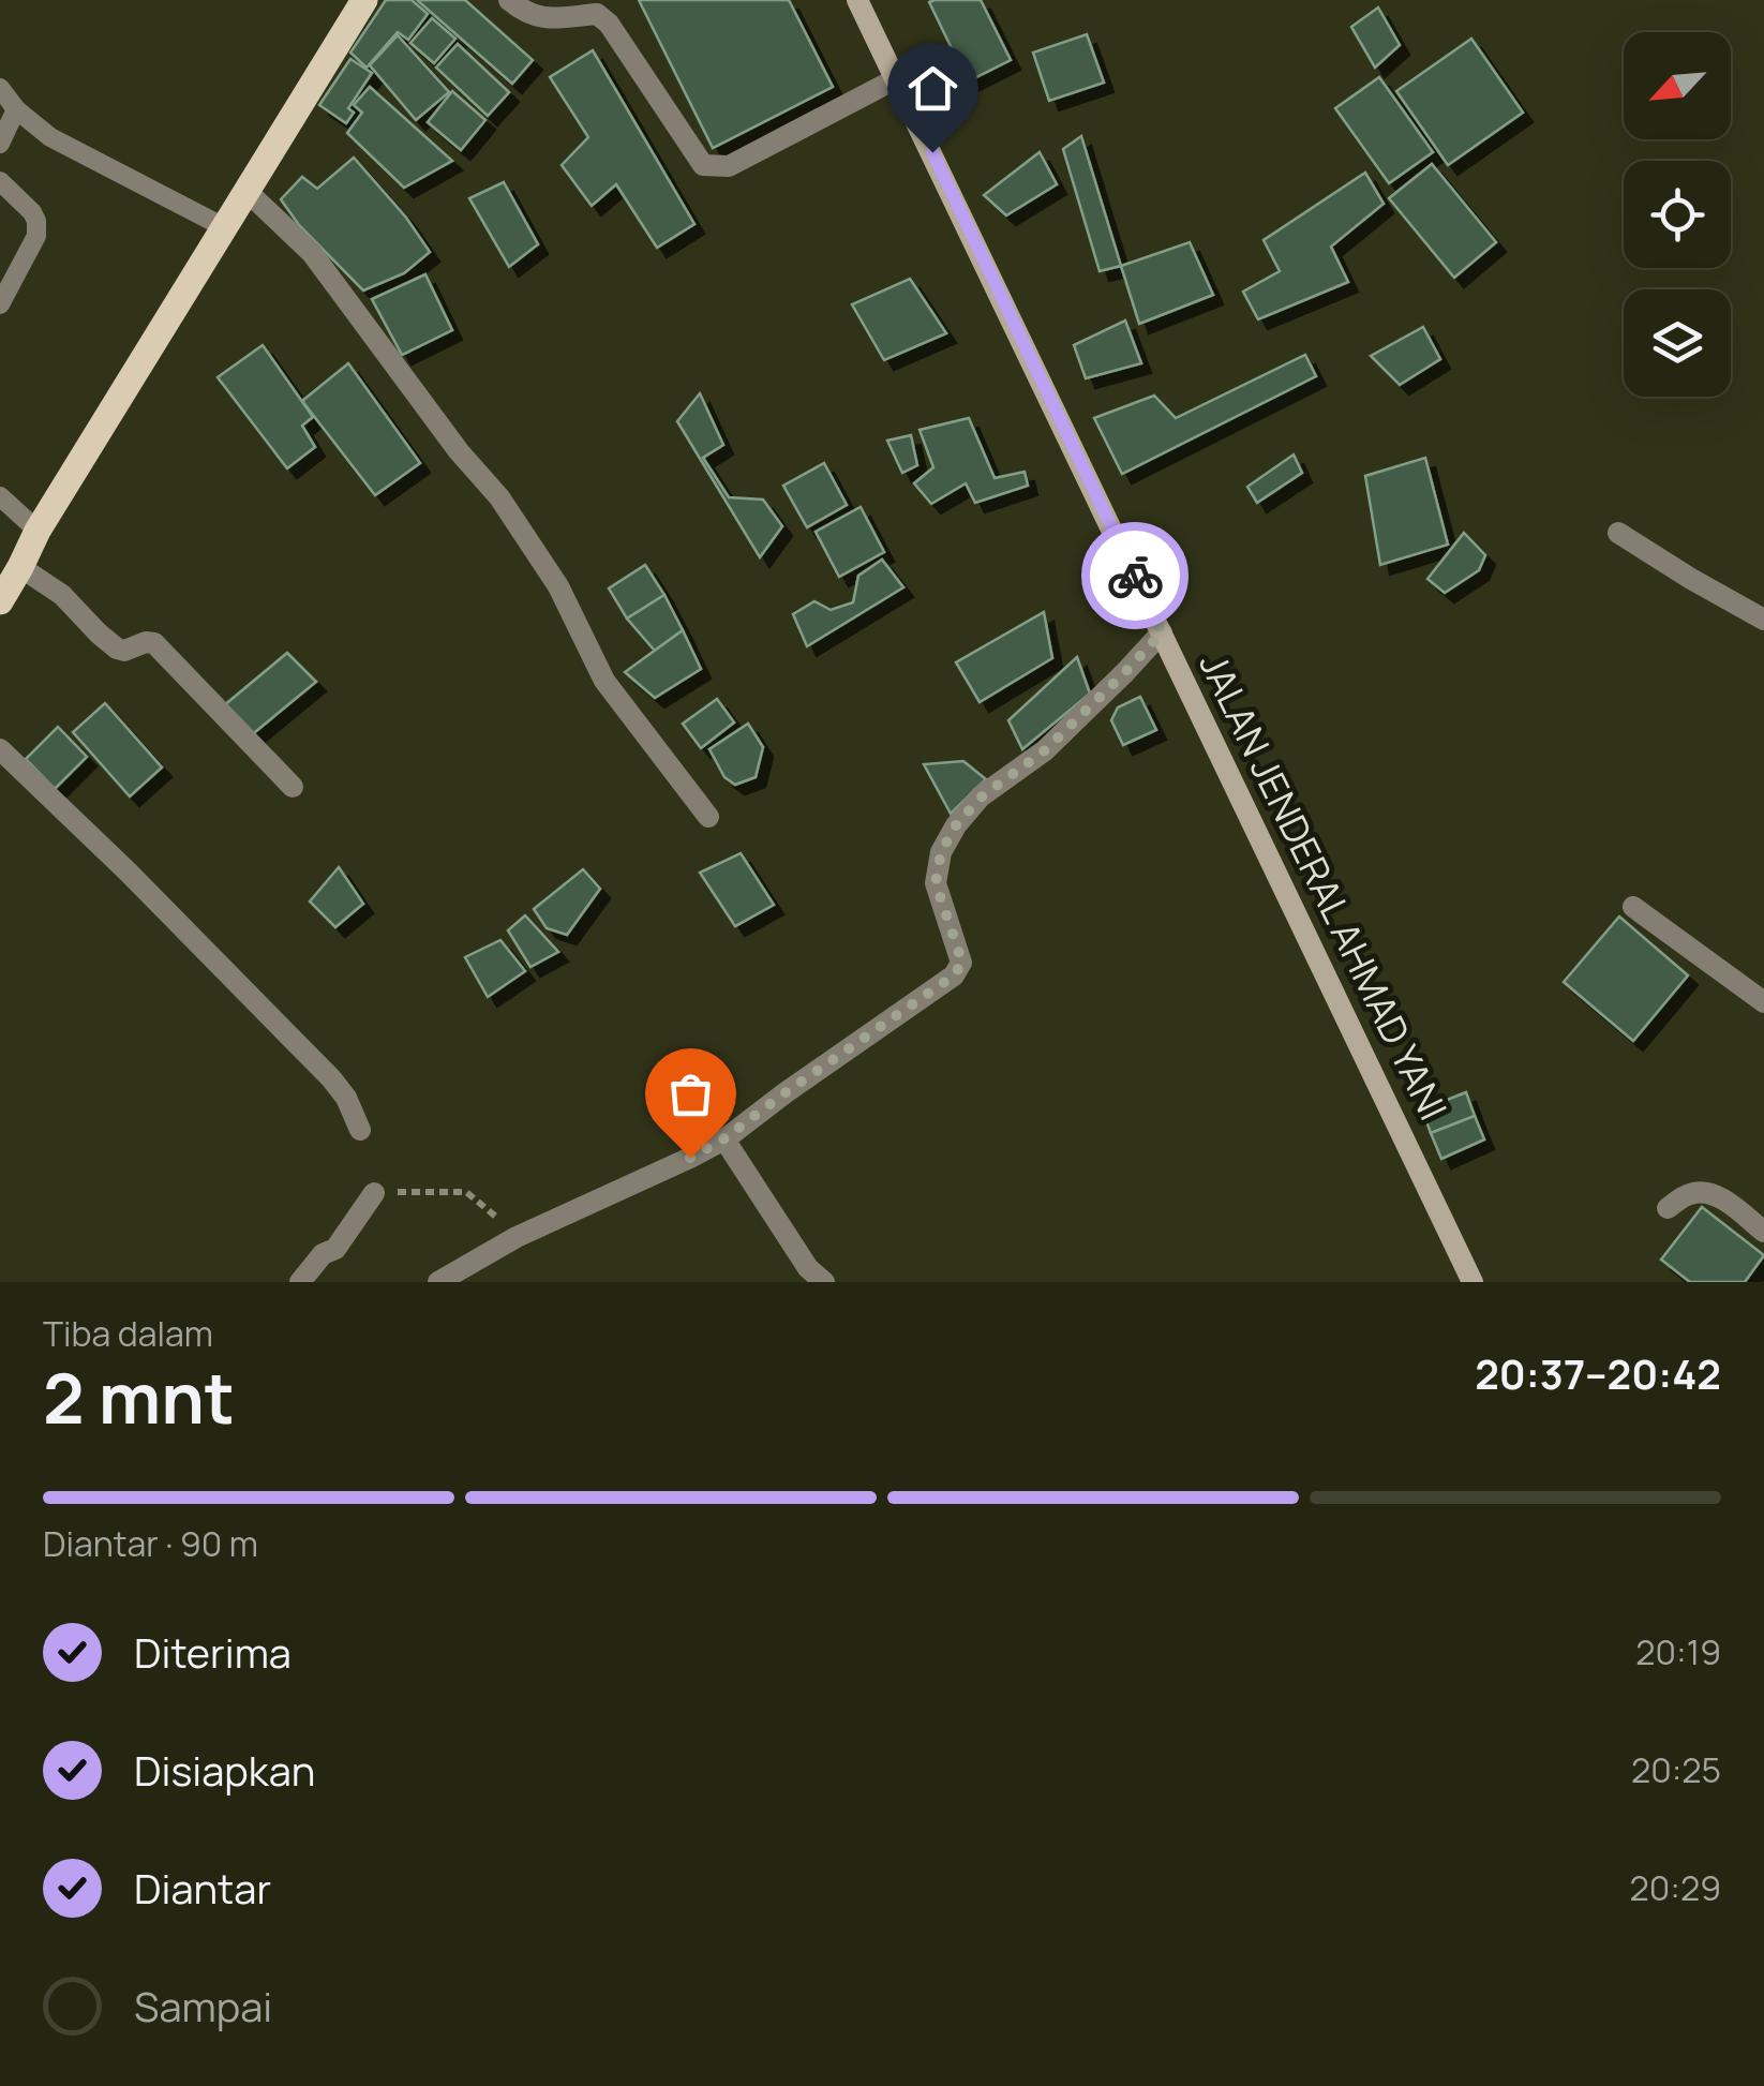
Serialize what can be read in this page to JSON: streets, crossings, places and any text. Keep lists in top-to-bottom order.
{
  "streets": {
    "main road": ["JALAN JENDERAL AHMAD YANI"]
  },
  "north": "bottom left",
  "page": {
    "heading": ["2 mnt", "Tiba dalam", "20:37–20:42"],
    "bar": "Diantar · 90 m",
    "list": [
      ["Diterima", "20:19"],
      ["Disiapkan", "20:25"],
      ["Diantar", "20:29"],
      "Sampai"
    ]
  }
}
